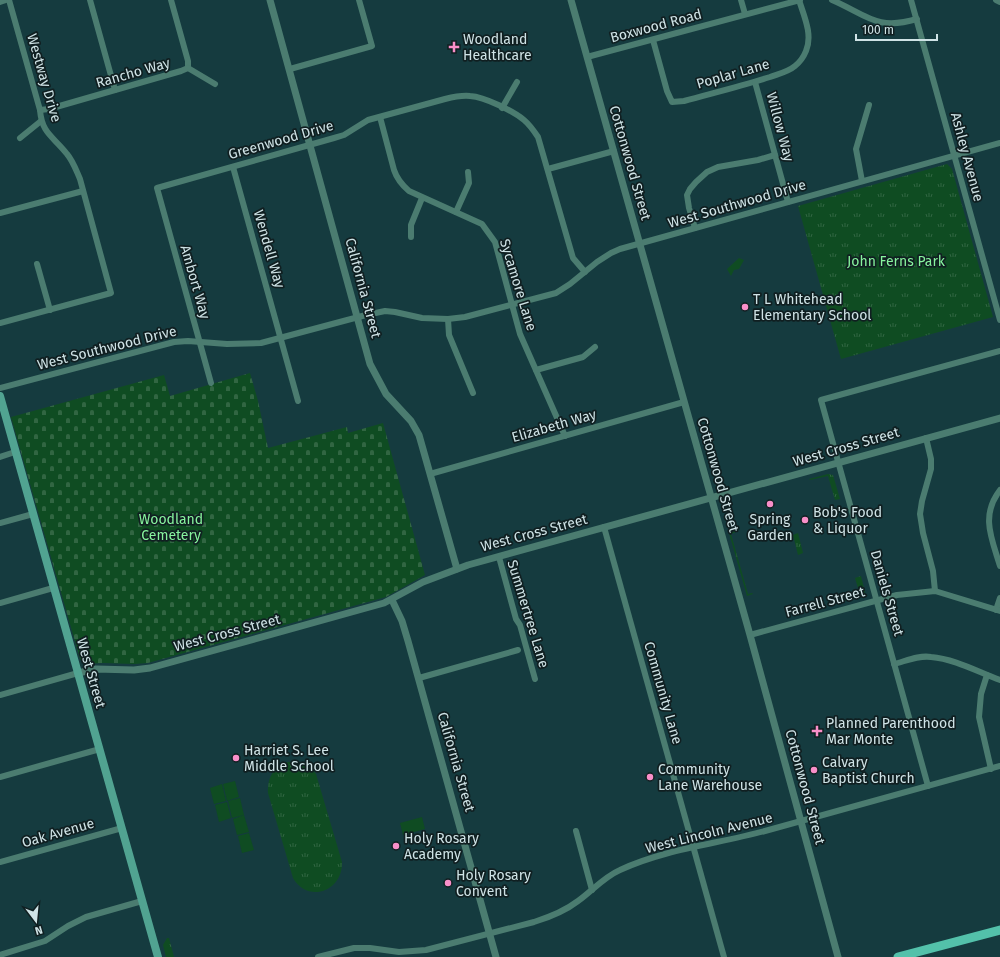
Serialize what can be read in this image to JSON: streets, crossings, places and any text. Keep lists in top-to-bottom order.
{
  "streets": {
    "main road": ["West Street"],
    "street": [
      "Boxwood Road",
      "Rancho Way",
      "Poplar Lane",
      "Westway Drive",
      "Willow Way",
      "Greenwood Drive",
      "Ashley Avenue",
      "Cottonwood Street",
      "West Southwood Drive",
      "Wendell Way",
      "Ambort Way",
      "Sycamore Lane",
      "California Street",
      "Elizabeth Way",
      "West Cross Street",
      "Daniels Street",
      "Farrell Street",
      "Summertree Lane",
      "Community Lane",
      "Oak Avenue",
      "West Lincoln Avenue"
    ]
  },
  "crossings": [
    ["Boxwood Road", "Poplar Lane"],
    ["Boxwood Road", "Cottonwood Street"],
    ["Rancho Way", "Westway Drive"],
    ["Poplar Lane", "Willow Way"],
    ["Willow Way", "West Southwood Drive"],
    ["Greenwood Drive", "West Southwood Drive"],
    ["Greenwood Drive", "Wendell Way"],
    ["Greenwood Drive", "Ambort Way"],
    ["Greenwood Drive", "Sycamore Lane"],
    ["Greenwood Drive", "California Street"],
    ["Ashley Avenue", "West Southwood Drive"],
    ["Cottonwood Street", "West Southwood Drive"],
    ["Cottonwood Street", "Elizabeth Way"],
    ["Cottonwood Street", "West Cross Street"],
    ["Cottonwood Street", "Farrell Street"],
    ["Cottonwood Street", "West Lincoln Avenue"],
    ["West Southwood Drive", "Wendell Way"],
    ["West Southwood Drive", "Ambort Way"],
    ["West Southwood Drive", "Sycamore Lane"],
    ["West Southwood Drive", "California Street"],
    ["Sycamore Lane", "Elizabeth Way"],
    ["California Street", "Elizabeth Way"],
    ["California Street", "West Cross Street"],
    ["California Street", "West Lincoln Avenue"],
    ["West Cross Street", "Daniels Street"],
    ["West Cross Street", "Summertree Lane"],
    ["West Cross Street", "West Street"],
    ["West Cross Street", "Community Lane"],
    ["Daniels Street", "Farrell Street"],
    ["Daniels Street", "West Lincoln Avenue"],
    ["West Street", "Oak Avenue"],
    ["Community Lane", "West Lincoln Avenue"]
  ],
  "parks": ["John Ferns Park", "Woodland Cemetery"],
  "places": {
    "health": ["Woodland Healthcare", "Planned Parenthood Mar Monte"],
    "other": [
      "T L Whitehead Elementary School",
      "Spring Garden",
      "Bob's Food & Liquor",
      "Harriet S. Lee Middle School",
      "Calvary Baptist Church",
      "Community Lane Warehouse",
      "Holy Rosary Academy",
      "Holy Rosary Convent"
    ]
  },
  "scale_bar": "100 m",
  "north": "bottom"
}
